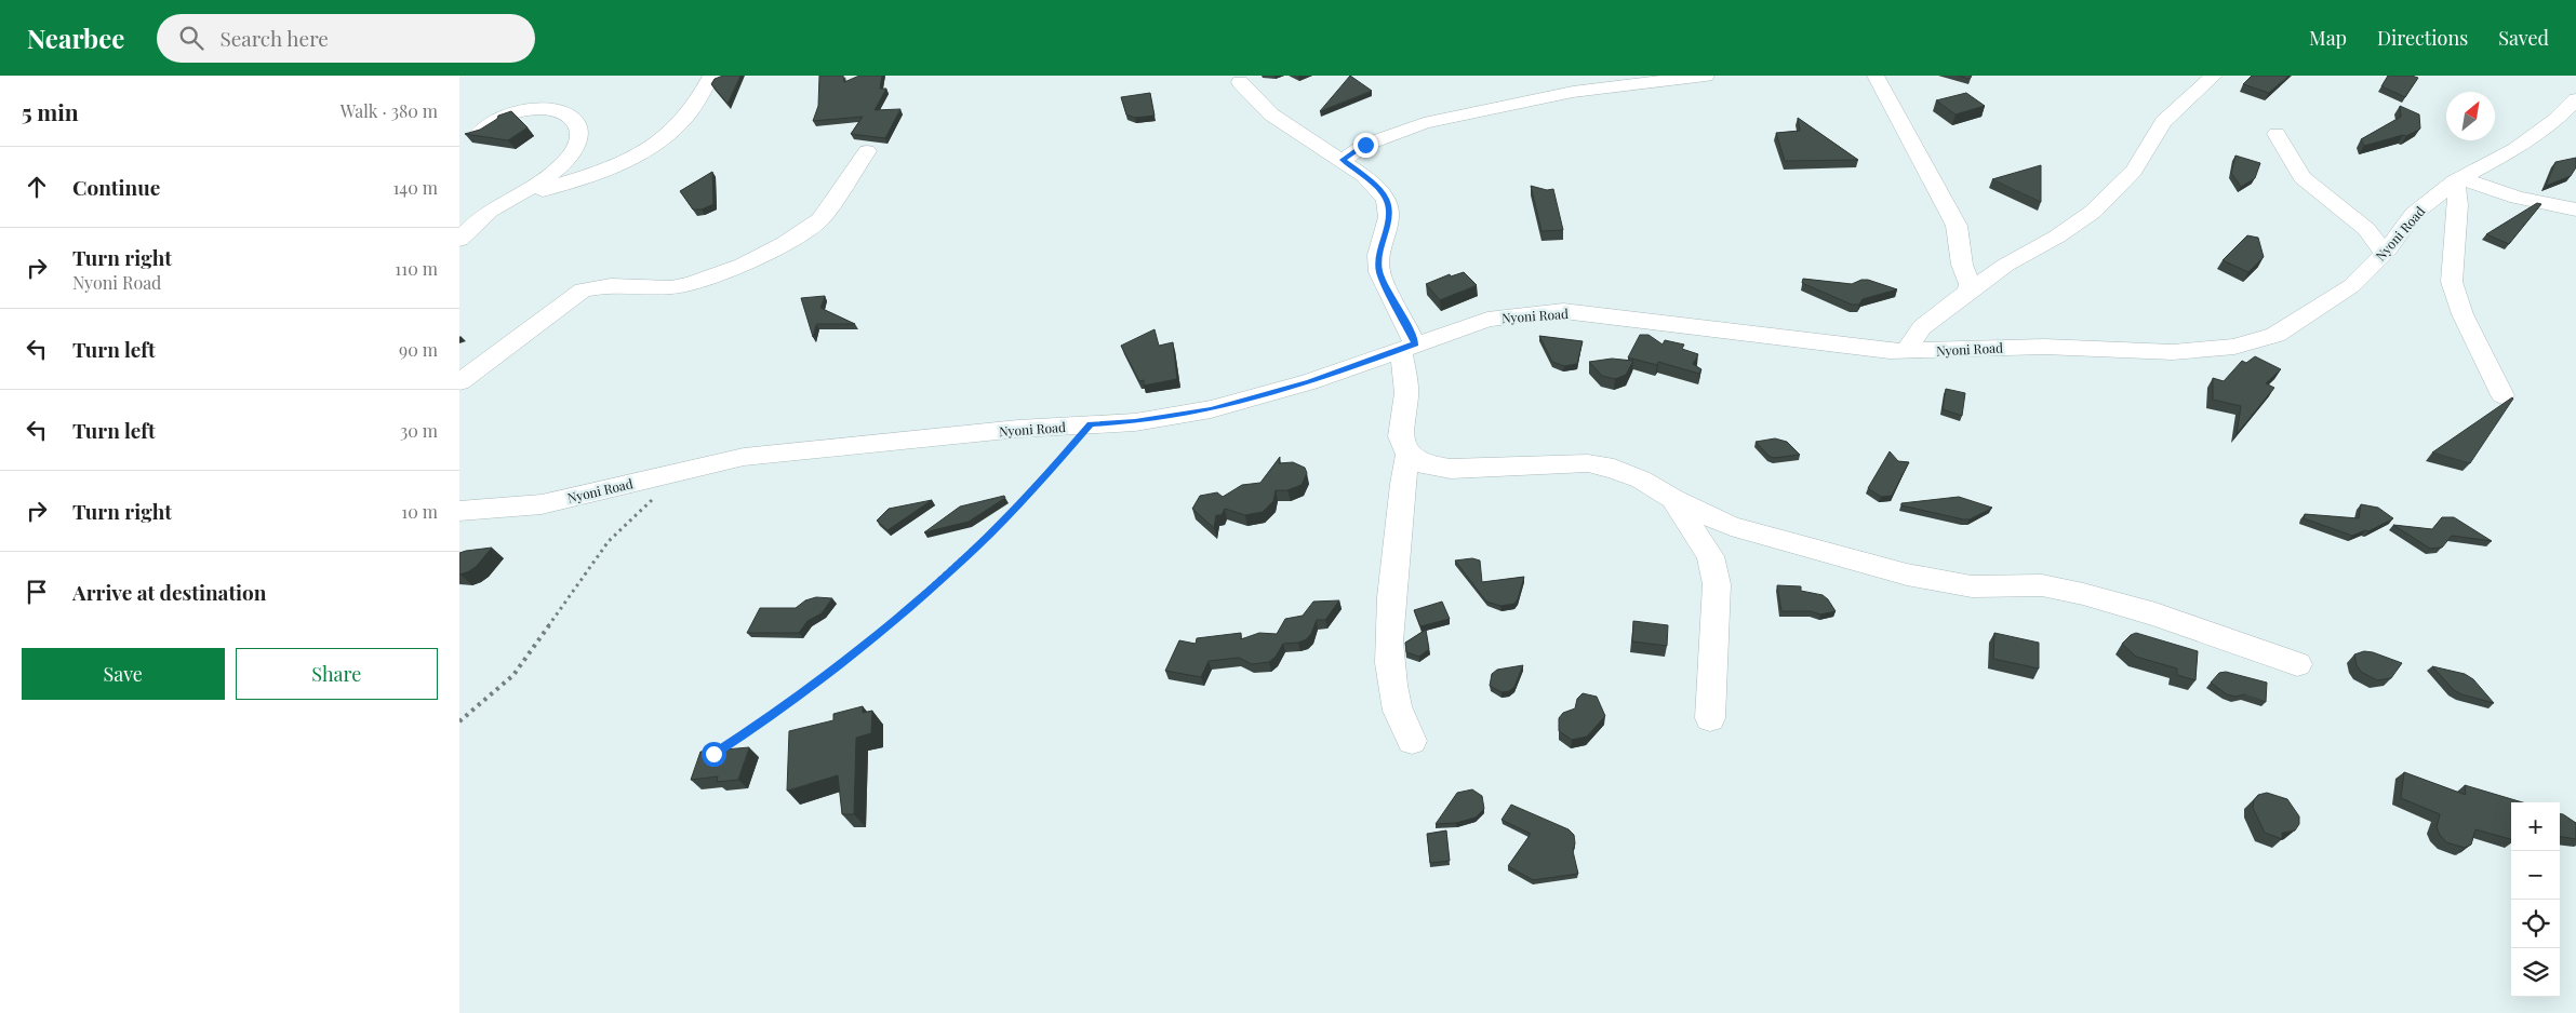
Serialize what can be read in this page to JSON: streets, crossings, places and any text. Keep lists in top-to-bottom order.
{
  "streets": {
    "street": ["Nyoni Road"]
  },
  "north": "top right",
  "page": {
    "header": "Nearbee",
    "search": "Search here",
    "nav": ["Map", "Directions", "Saved"],
    "heading": ["5 min", "Walk · 380 m"],
    "list": [
      ["Continue", "140 m"],
      ["Turn right", "Nyoni Road", "110 m"],
      ["Turn left", "90 m"],
      ["Turn left", "30 m"],
      ["Turn right", "10 m"],
      "Arrive at destination"
    ],
    "buttons": ["Save", "Share"],
    "map_buttons": ["+", "−"]
  }
}
